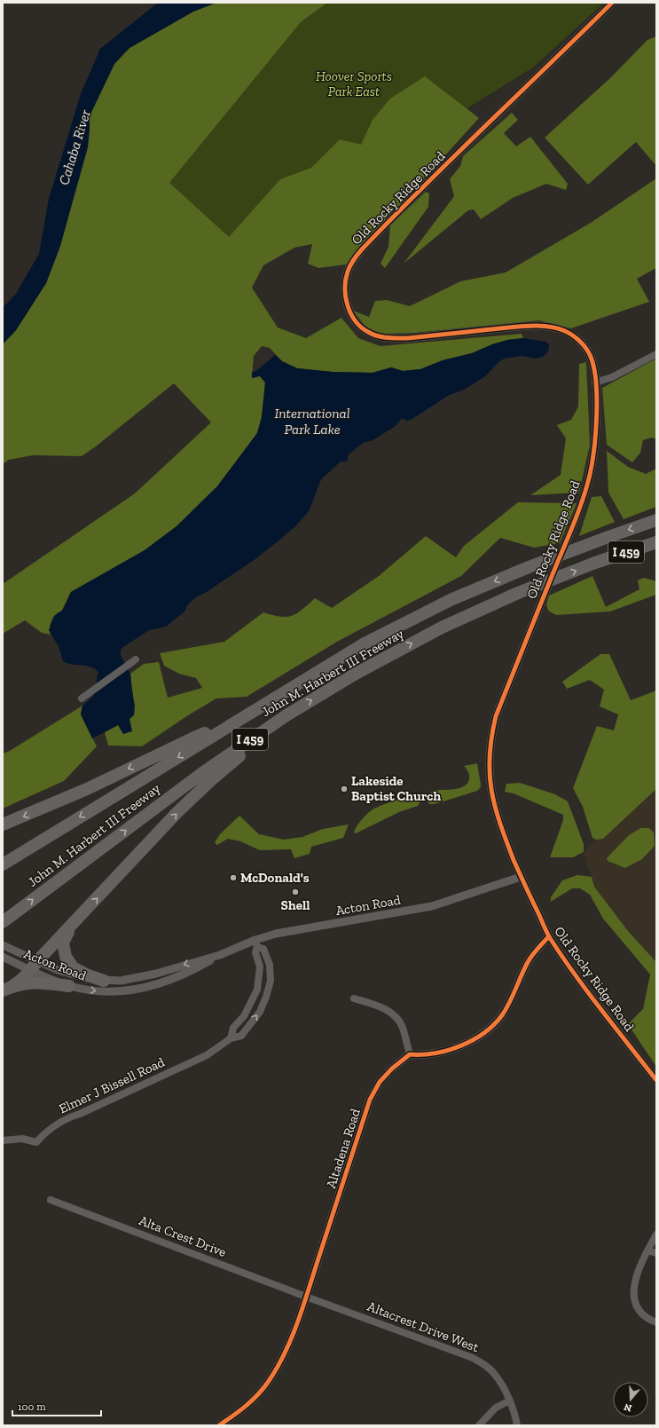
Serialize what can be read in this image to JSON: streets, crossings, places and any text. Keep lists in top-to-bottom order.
{
  "streets": {
    "highway": ["I 459", "John M. Harbert III Freeway"],
    "street": [
      "Old Rocky Ridge Road",
      "Acton Road",
      "Elmer J Bissell Road",
      "Altadena Road",
      "Alta Crest Drive",
      "Altacrest Drive West"
    ]
  },
  "crossings": [
    ["Old Rocky Ridge Road", "Acton Road"],
    ["Acton Road", "Elmer J Bissell Road"],
    ["Altadena Road", "Alta Crest Drive"],
    ["Altadena Road", "Altacrest Drive West"],
    ["Alta Crest Drive", "Altacrest Drive West"]
  ],
  "water": ["Cahaba River", "International Park Lake"],
  "parks": ["Hoover Sports Park East"],
  "places": ["Lakeside Baptist Church", "McDonald's", "Shell"],
  "scale_bar": "100 m",
  "north": "bottom"
}
